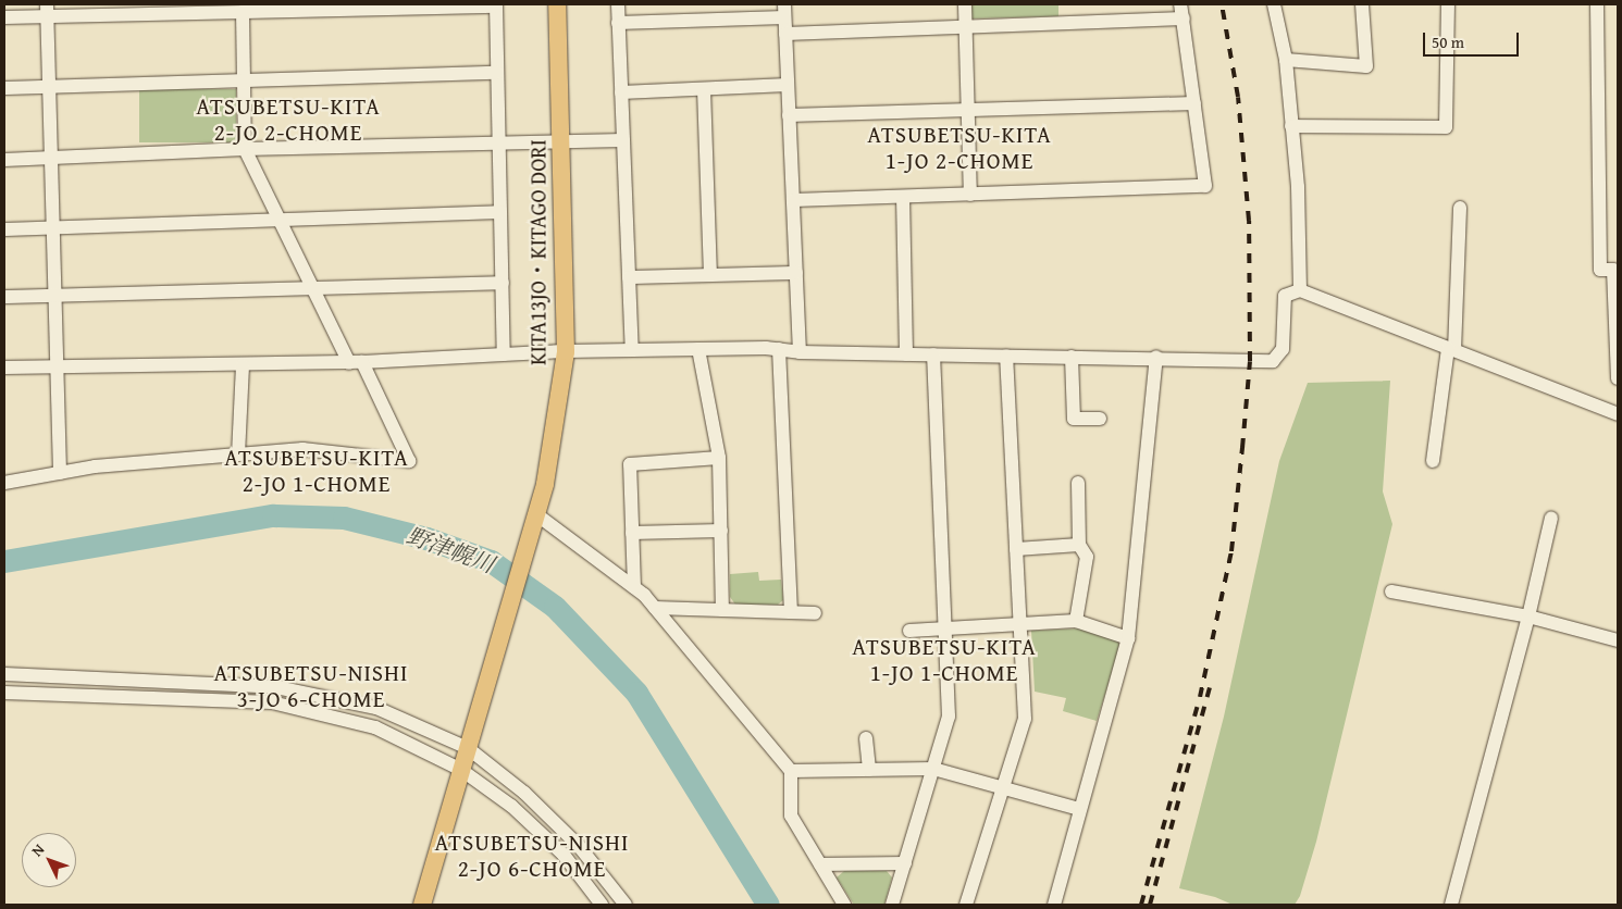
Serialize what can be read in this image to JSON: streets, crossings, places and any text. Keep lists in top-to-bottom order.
{
  "streets": {
    "main road": ["KITA13JO・KITAGO DORI"]
  },
  "districts": [
    "ATSUBETSU-KITA 2-JO 2-CHOME",
    "ATSUBETSU-KITA 1-JO 2-CHOME",
    "ATSUBETSU-KITA 2-JO 1-CHOME",
    "ATSUBETSU-KITA 1-JO 1-CHOME",
    "ATSUBETSU-NISHI 3-JO 6-CHOME",
    "ATSUBETSU-NISHI 2-JO 6-CHOME"
  ],
  "water": ["野津幌川"],
  "scale_bar": "50 m",
  "north": "top left"
}
